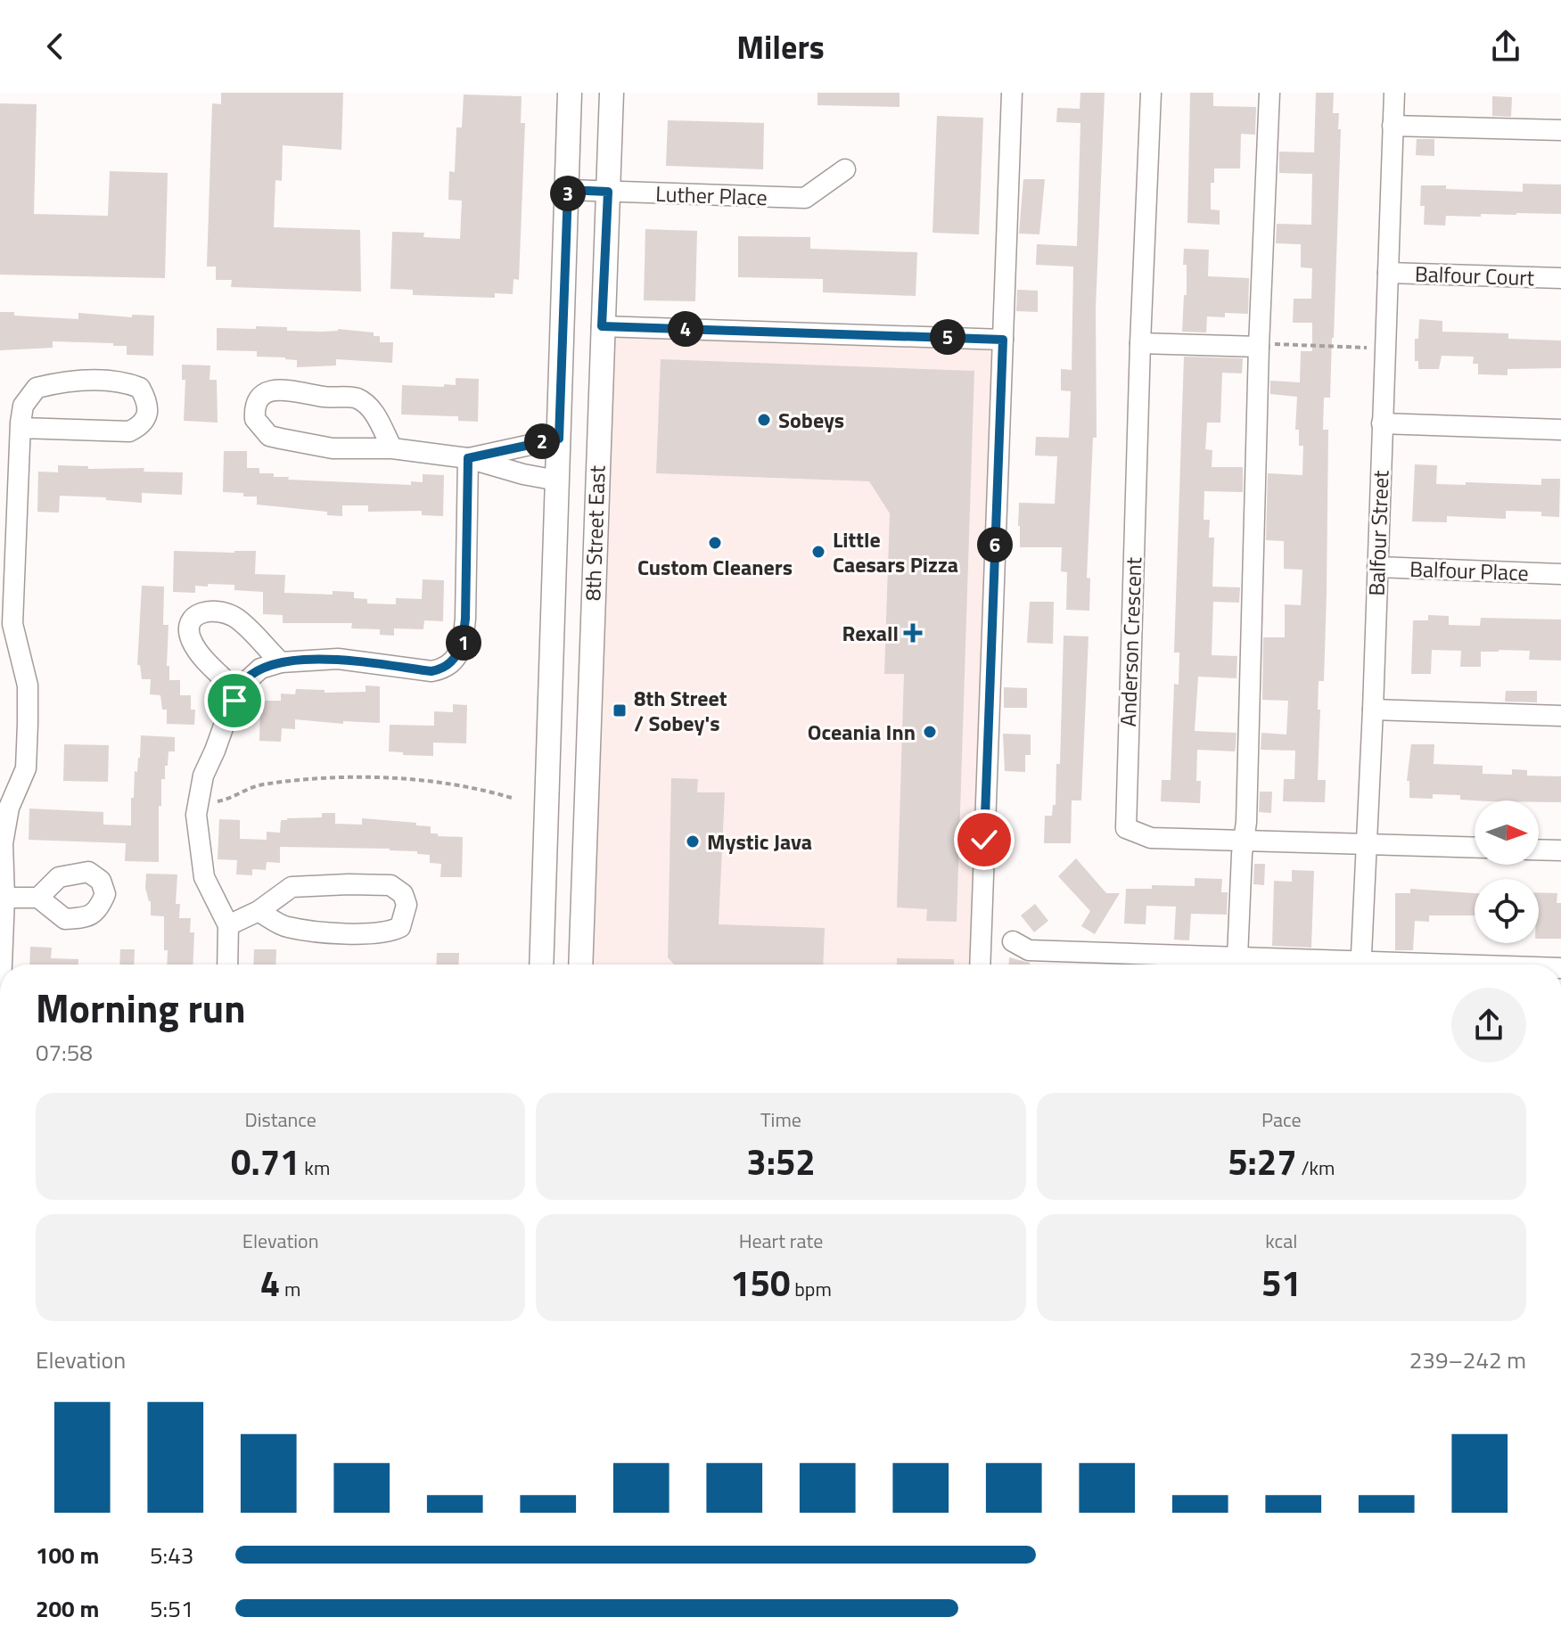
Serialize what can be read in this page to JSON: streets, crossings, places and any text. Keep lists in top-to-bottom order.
{
  "streets": {
    "main road": ["8th Street East"],
    "street": [
      "Luther Place",
      "Balfour Court",
      "Balfour Street",
      "Balfour Place",
      "Anderson Crescent"
    ]
  },
  "crossings": [
    ["Luther Place", "8th Street East"],
    ["Balfour Court", "Balfour Street"],
    ["Balfour Street", "Balfour Place"],
    ["Balfour Street", "Anderson Crescent"]
  ],
  "places": {
    "other": [
      "Sobeys",
      "Custom Cleaners",
      "Little Caesars Pizza",
      "Oceania Inn",
      "Mystic Java"
    ],
    "health": ["Rexall"],
    "transit": ["8th Street / Sobey's"]
  },
  "north": "right",
  "page": {
    "header": "Milers",
    "pins": [
      "3",
      "4",
      "5",
      "2",
      "6",
      "1"
    ],
    "heading": ["Morning run", "07:58"],
    "stats": [
      ["Distance", "0.71 km"],
      ["Time", "3:52"],
      ["Pace", "5:27 /km"],
      ["Elevation", "4 m"],
      ["Heart rate", "150 bpm"],
      ["kcal", "51"]
    ],
    "chart": ["Elevation", "239–242 m"],
    "list": [
      {
        "name": "100 m",
        "note": "5:43"
      },
      {
        "name": "200 m",
        "note": "5:51"
      }
    ]
  }
}
